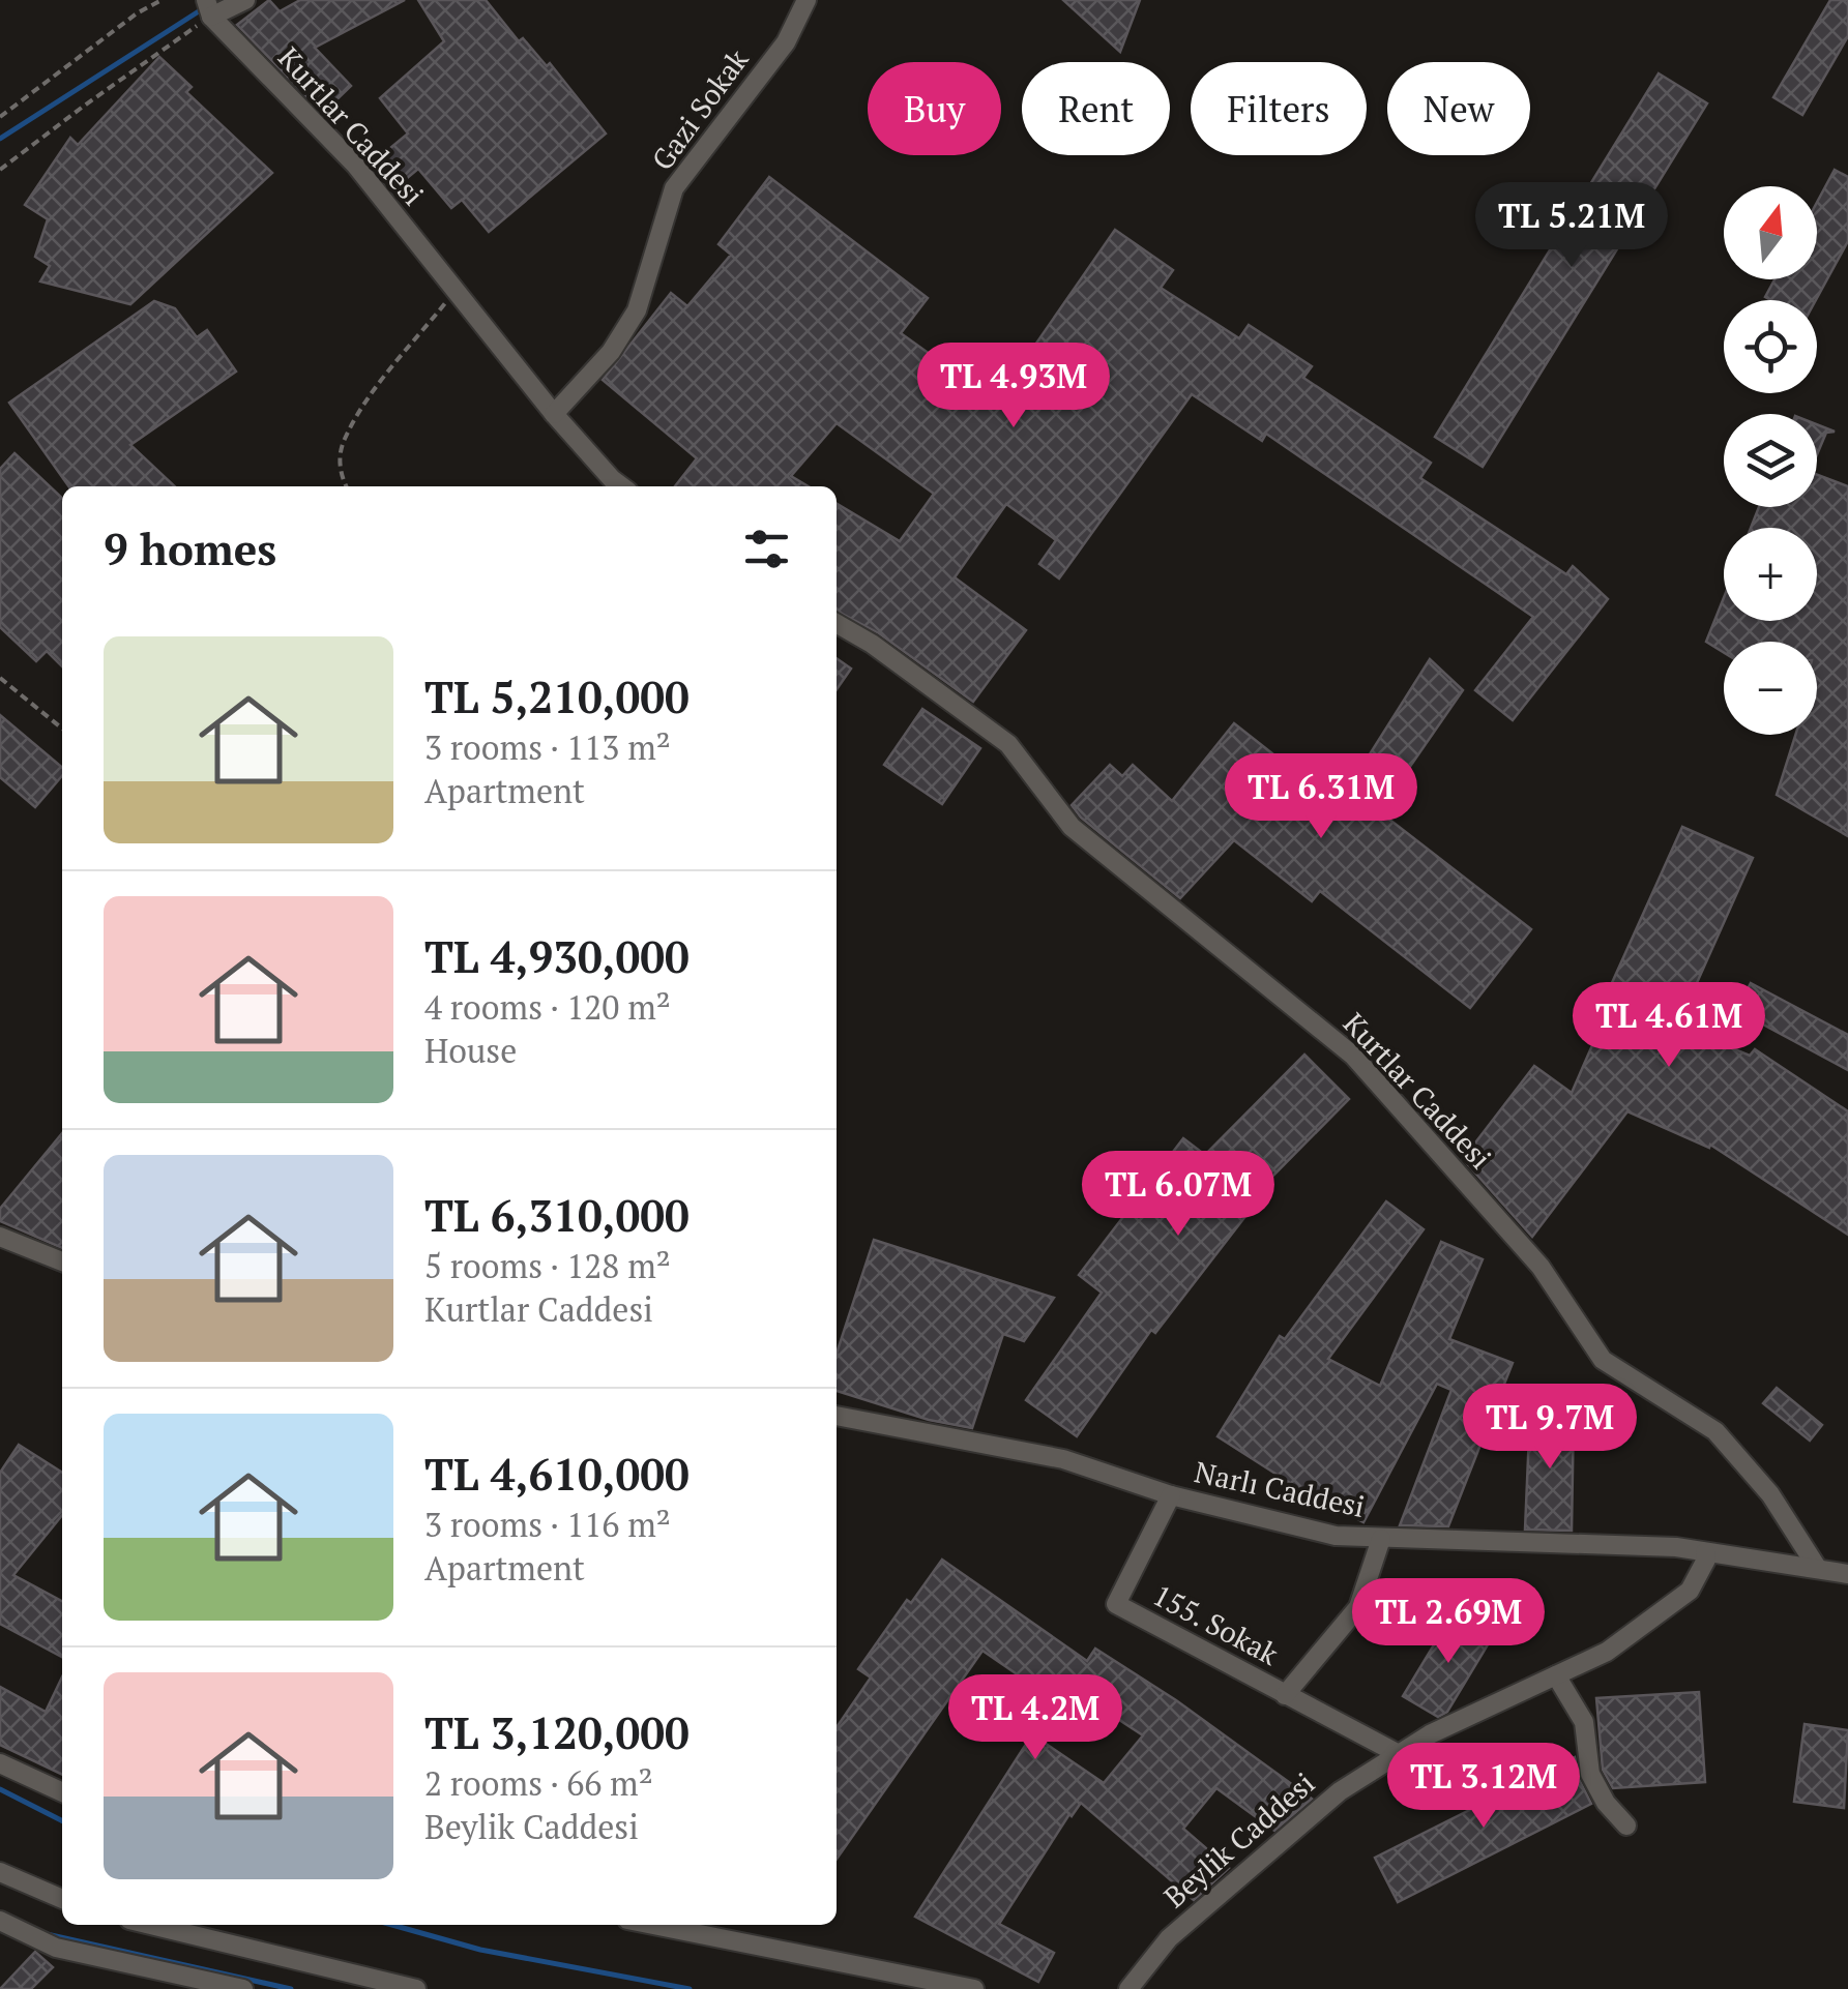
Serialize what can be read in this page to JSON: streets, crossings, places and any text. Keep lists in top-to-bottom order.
{
  "streets": {
    "street": [
      "Gazi Sokak",
      "Kurtlar Caddesi",
      "Narlı Caddesi",
      "155. Sokak",
      "Beylik Caddesi"
    ]
  },
  "crossings": [
    ["Gazi Sokak", "Kurtlar Caddesi"],
    ["Kurtlar Caddesi", "Narlı Caddesi"],
    ["Narlı Caddesi", "155. Sokak"],
    ["Narlı Caddesi", "Beylik Caddesi"],
    ["155. Sokak", "Beylik Caddesi"]
  ],
  "north": "top",
  "page": {
    "chip": [
      "Buy",
      "Rent",
      "Filters",
      "New"
    ],
    "price": [
      "TL 5.21M",
      "TL 4.93M",
      "TL 6.31M",
      "TL 4.61M",
      "TL 6.07M",
      "TL 9.7M",
      "TL 2.69M",
      "TL 4.2M",
      "TL 3.12M"
    ],
    "map_buttons": ["+", "−"],
    "heading": "9 homes",
    "list": [
      {
        "name": "TL 5,210,000",
        "note": "3 rooms · 113 m² · Apartment"
      },
      {
        "name": "TL 4,930,000",
        "note": "4 rooms · 120 m² · House"
      },
      {
        "name": "TL 6,310,000",
        "note": "5 rooms · 128 m² · Kurtlar Caddesi"
      },
      {
        "name": "TL 4,610,000",
        "note": "3 rooms · 116 m² · Apartment"
      },
      {
        "name": "TL 3,120,000",
        "note": "2 rooms · 66 m² · Beylik Caddesi"
      }
    ]
  }
}
